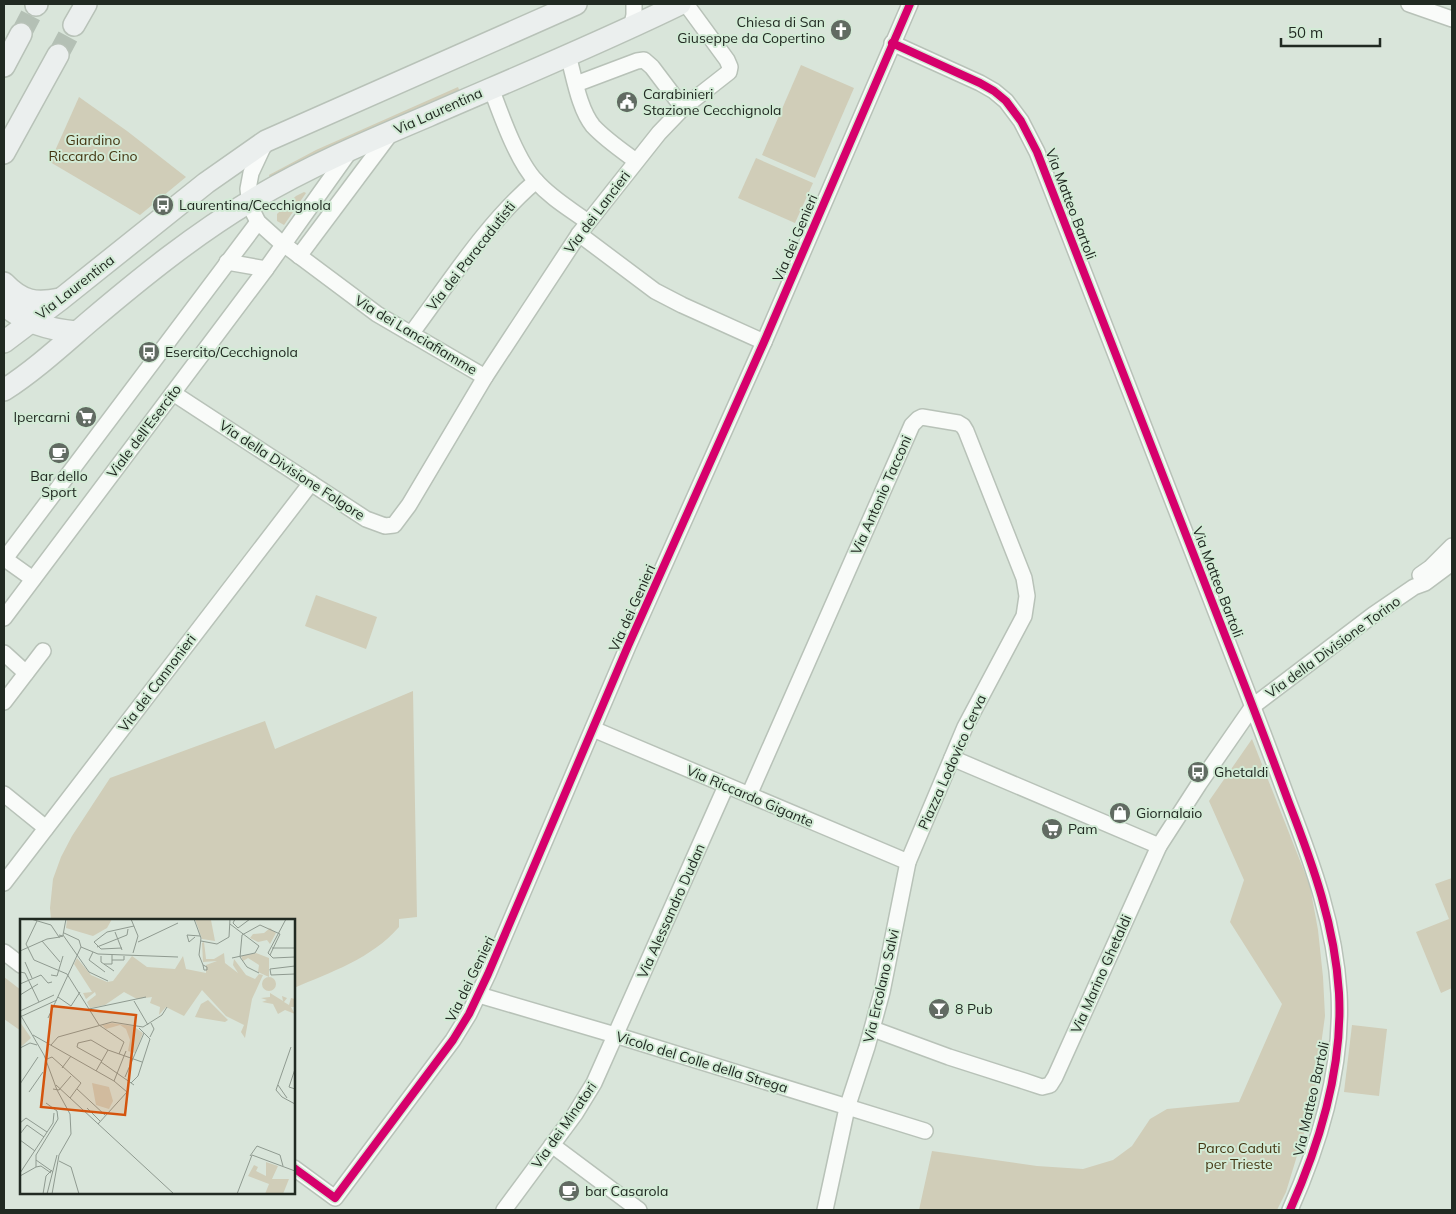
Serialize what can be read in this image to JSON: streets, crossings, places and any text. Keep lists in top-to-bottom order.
{
  "streets": {
    "main road": ["Via Laurentina"],
    "street": [
      "Via Matteo Bartoli",
      "Via dei Lancieri",
      "Via dei Genieri",
      "Via dei Paracadutisti",
      "Via dei Lanciafiamme",
      "Viale dell'Esercito",
      "Via della Divisione Folgore",
      "Via Antonio Tacconi",
      "Via della Divisione Torino",
      "Via dei Cannonieri",
      "Piazza Lodovico Cerva",
      "Via Riccardo Gigante",
      "Via Alessandro Dudan",
      "Via Marino Ghetaldi",
      "Via Ercolano Salvi",
      "Vicolo del Colle della Strega",
      "Via dei Minatori"
    ]
  },
  "crossings": [
    ["Via Laurentina", "Viale dell'Esercito"],
    ["Via Matteo Bartoli", "Via dei Genieri"],
    ["Via Matteo Bartoli", "Via della Divisione Torino"],
    ["Via Matteo Bartoli", "Via Marino Ghetaldi"],
    ["Via dei Lancieri", "Via dei Lanciafiamme"],
    ["Via dei Lancieri", "Via della Divisione Folgore"],
    ["Via dei Genieri", "Via Riccardo Gigante"],
    ["Via dei Genieri", "Vicolo del Colle della Strega"],
    ["Via dei Paracadutisti", "Via dei Lanciafiamme"],
    ["Via dei Lanciafiamme", "Viale dell'Esercito"],
    ["Via dei Lanciafiamme", "Via della Divisione Folgore"],
    ["Viale dell'Esercito", "Via della Divisione Folgore"],
    ["Via della Divisione Folgore", "Via dei Cannonieri"],
    ["Via Antonio Tacconi", "Piazza Lodovico Cerva"],
    ["Via Antonio Tacconi", "Via Riccardo Gigante"],
    ["Via della Divisione Torino", "Via Marino Ghetaldi"],
    ["Piazza Lodovico Cerva", "Via Riccardo Gigante"],
    ["Piazza Lodovico Cerva", "Via Ercolano Salvi"],
    ["Via Riccardo Gigante", "Via Alessandro Dudan"],
    ["Via Riccardo Gigante", "Via Ercolano Salvi"],
    ["Via Alessandro Dudan", "Vicolo del Colle della Strega"],
    ["Via Alessandro Dudan", "Via dei Minatori"],
    ["Via Marino Ghetaldi", "Via Ercolano Salvi"],
    ["Via Ercolano Salvi", "Vicolo del Colle della Strega"],
    ["Vicolo del Colle della Strega", "Via dei Minatori"]
  ],
  "parks": ["Giardino Riccardo Cino", "Parco Caduti per Trieste"],
  "places": {
    "church": ["Chiesa di San Giuseppe da Copertino"],
    "public building": ["Carabinieri Stazione Cecchignola"],
    "bus stop": ["Laurentina/Cecchignola", "Esercito/Cecchignola", "Ghetaldi"],
    "supermarket": ["Ipercarni", "Pam"],
    "cafe": ["Bar dello Sport", "bar Casarola"],
    "shop": ["Giornalaio"],
    "bar": ["8 Pub"]
  },
  "scale_bar": "50 m"
}
